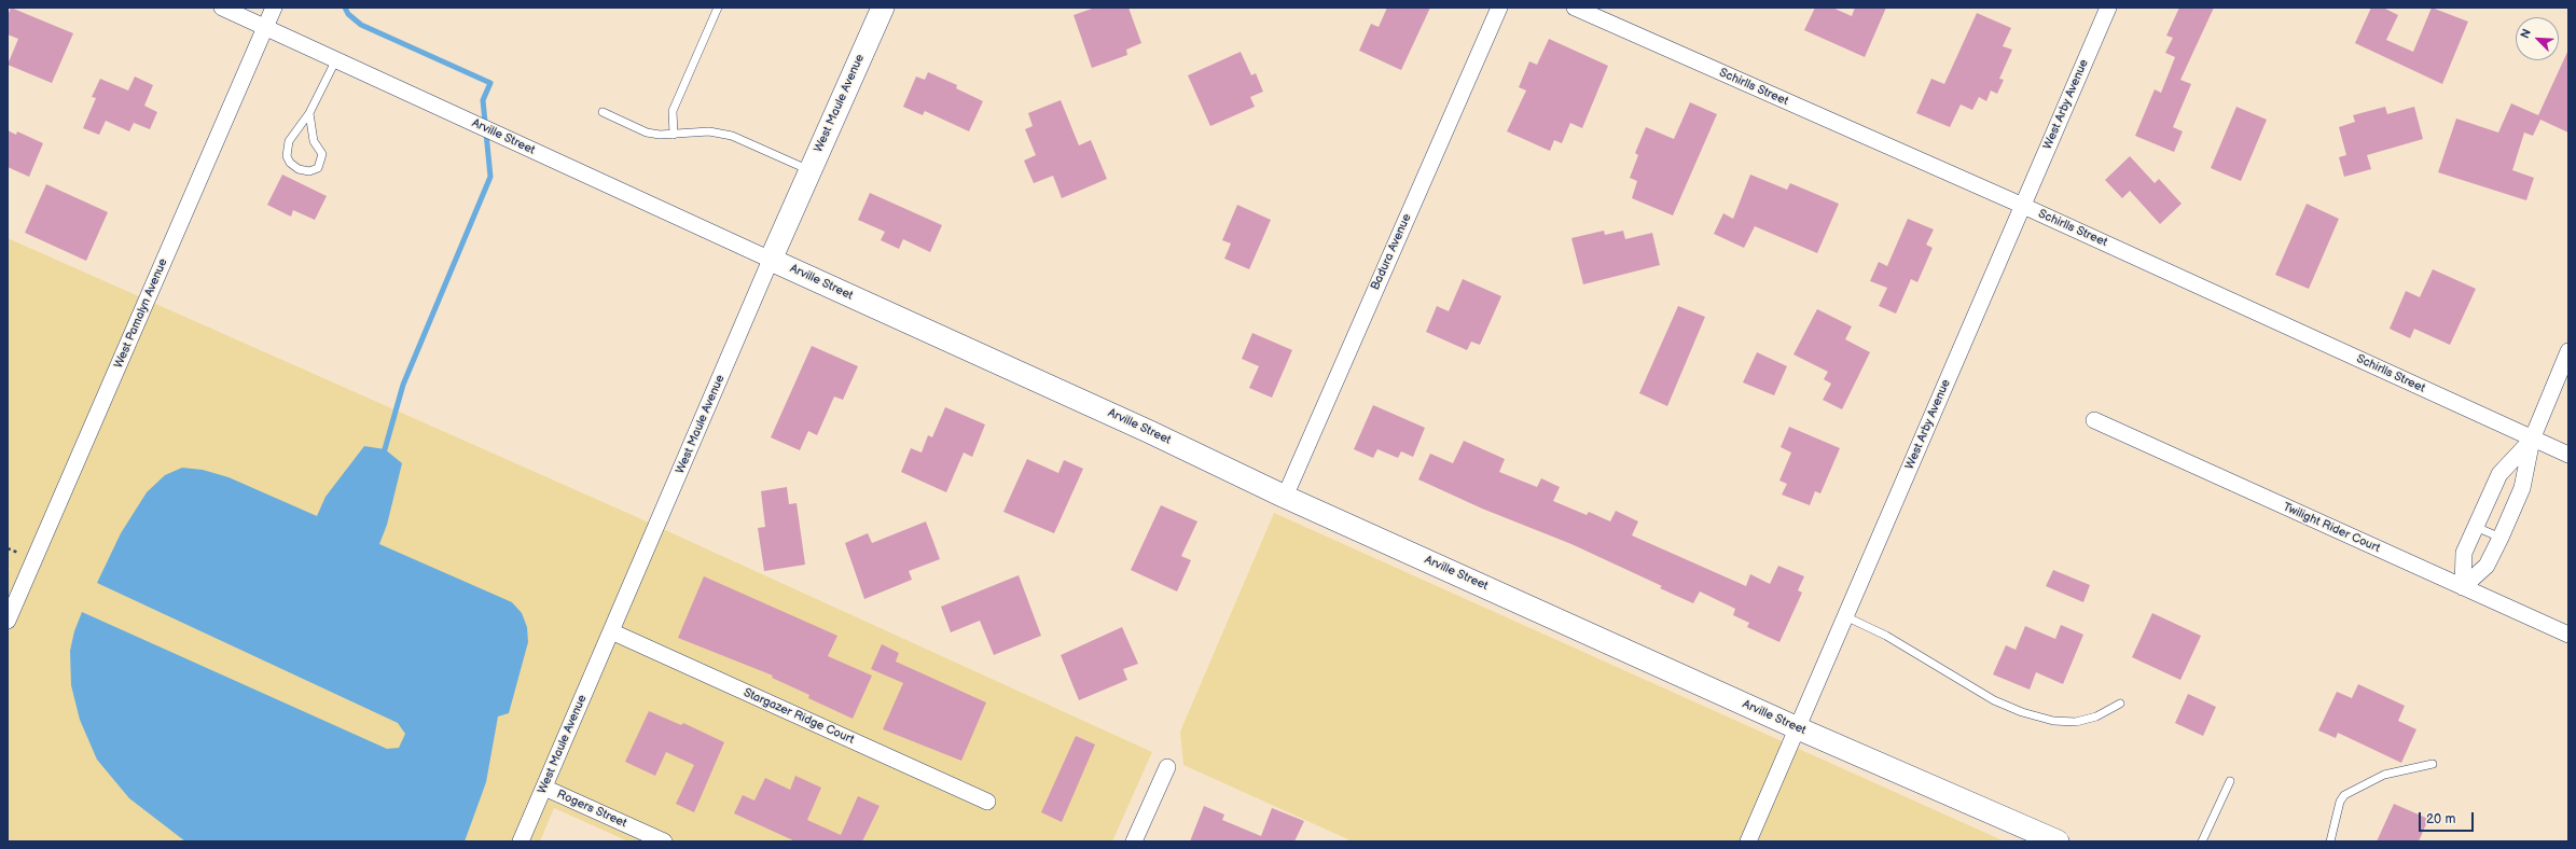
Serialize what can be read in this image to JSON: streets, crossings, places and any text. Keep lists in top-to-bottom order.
{
  "streets": {
    "street": [
      "Schirlls Street",
      "West Maule Avenue",
      "West Arby Avenue",
      "Arville Street",
      "Badura Avenue",
      "West Pamalyn Avenue",
      "Twilight Rider Court",
      "Stargazer Ridge Court",
      "Rogers Street"
    ]
  },
  "crossings": [
    ["Schirlls Street", "West Arby Avenue"],
    ["West Maule Avenue", "Arville Street"],
    ["West Maule Avenue", "Stargazer Ridge Court"],
    ["West Maule Avenue", "Rogers Street"],
    ["West Arby Avenue", "Arville Street"],
    ["Arville Street", "Badura Avenue"],
    ["Arville Street", "West Pamalyn Avenue"]
  ],
  "scale_bar": "20 m",
  "north": "top left"
}
